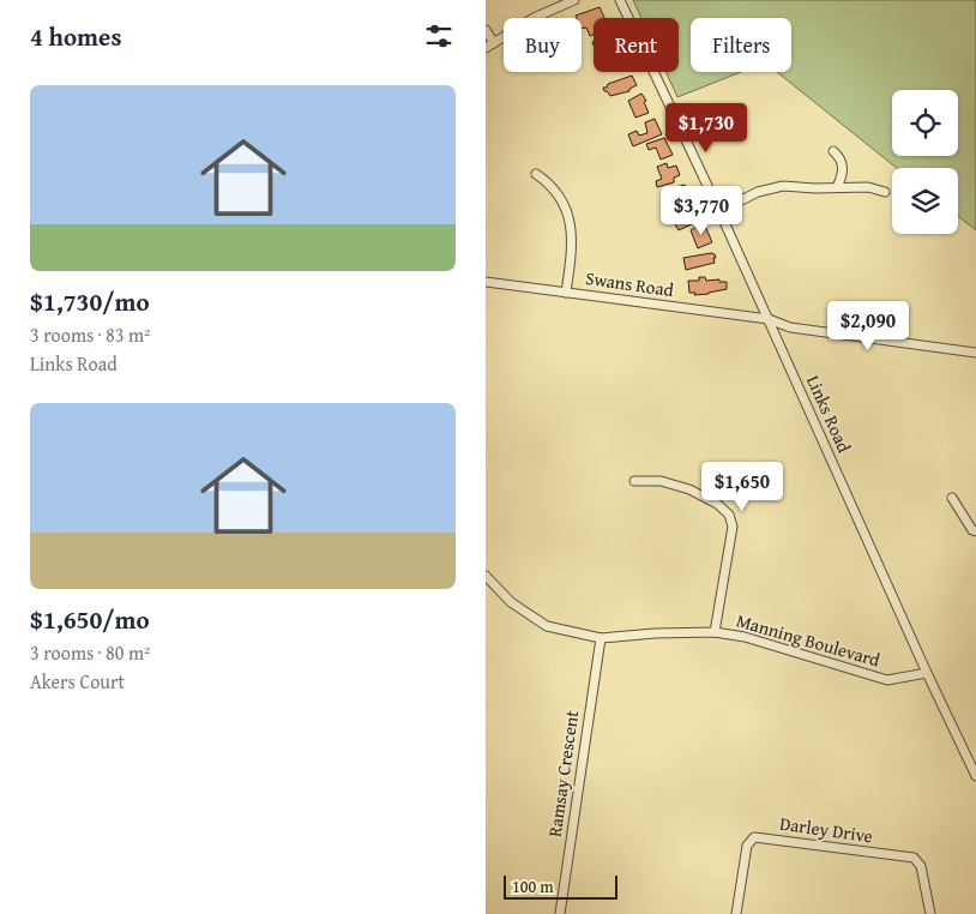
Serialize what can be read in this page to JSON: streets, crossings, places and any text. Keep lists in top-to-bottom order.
{
  "streets": {
    "street": [
      "Swans Road",
      "Links Road",
      "Manning Boulevard",
      "Ramsay Crescent",
      "Darley Drive"
    ]
  },
  "crossings": [
    ["Swans Road", "Links Road"],
    ["Links Road", "Manning Boulevard"],
    ["Manning Boulevard", "Ramsay Crescent"]
  ],
  "scale_bar": "100 m",
  "page": {
    "heading": "4 homes",
    "chip": ["Buy", "Rent", "Filters"],
    "list": [
      {
        "name": "$1,730/mo",
        "note": "3 rooms · 83 m² · Links Road"
      },
      {
        "name": "$1,650/mo",
        "note": "3 rooms · 80 m² · Akers Court"
      }
    ],
    "price": [
      "$1,730",
      "$3,770",
      "$2,090",
      "$1,650"
    ],
    "scale": "100 m"
  }
}
